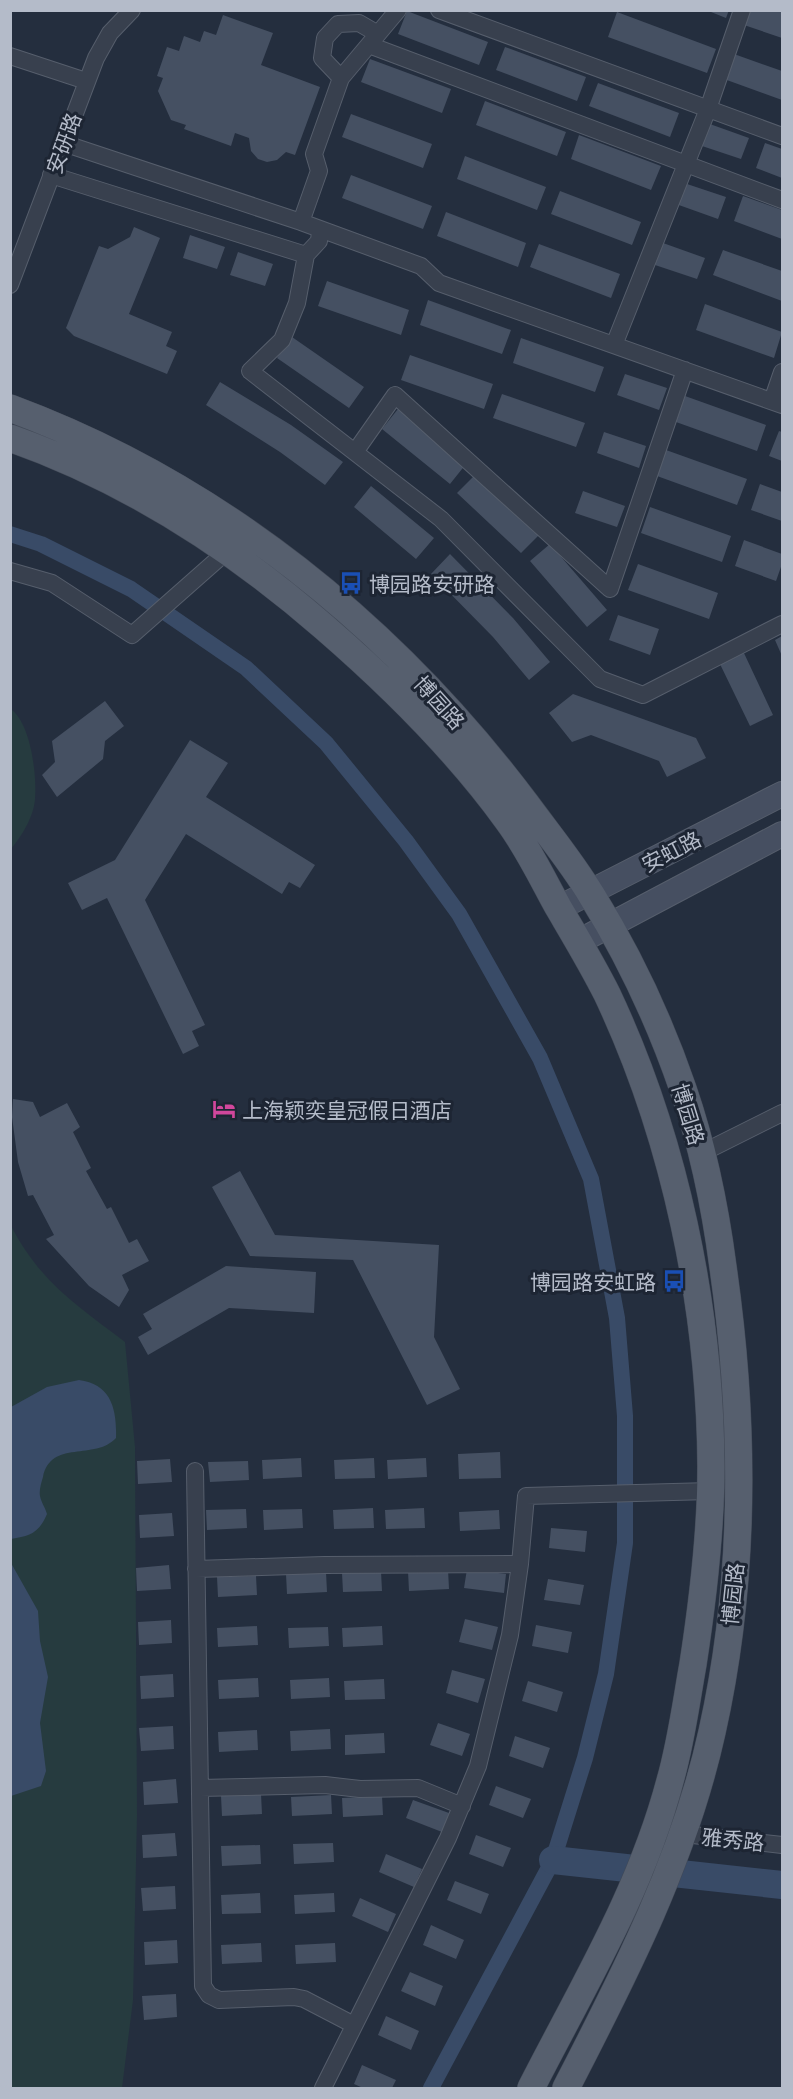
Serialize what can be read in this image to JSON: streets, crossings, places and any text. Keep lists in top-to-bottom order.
{
  "streets": {
    "main road": ["博园路", "安虹路"],
    "street": ["安研路", "雅秀路"]
  },
  "crossings": [
    ["博园路", "安虹路"],
    ["博园路", "雅秀路"]
  ],
  "places": {
    "bus stop": ["博园路安研路", "博园路安虹路"],
    "hotel": ["上海颖奕皇冠假日酒店"]
  }
}
